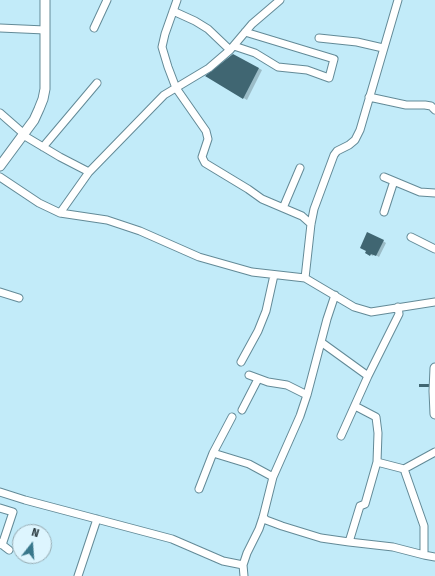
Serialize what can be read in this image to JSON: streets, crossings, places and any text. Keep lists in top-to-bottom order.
{
  "north": "top"
}
